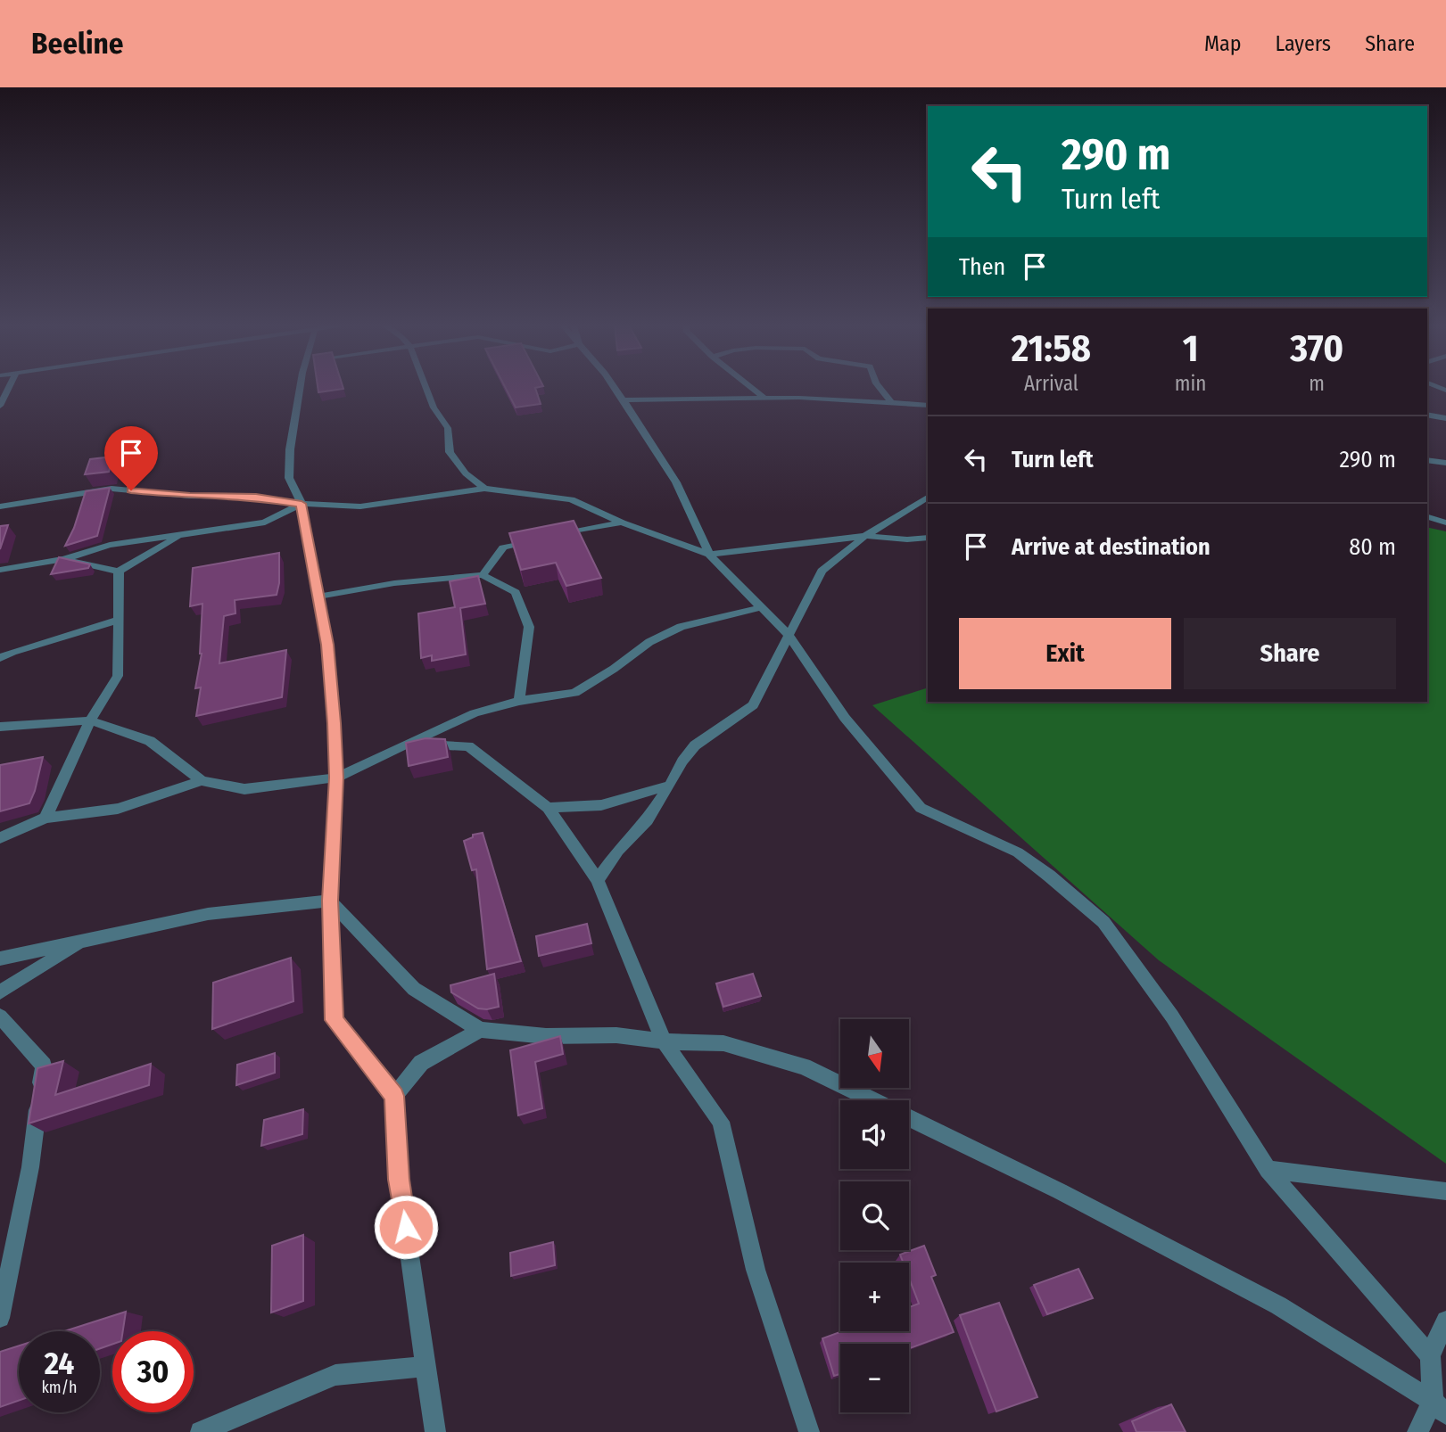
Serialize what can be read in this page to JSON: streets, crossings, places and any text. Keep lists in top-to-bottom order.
{
  "north": "bottom",
  "page": {
    "header": "Beeline",
    "nav": ["Map", "Layers", "Share"],
    "turn": ["290 m", "Turn left"],
    "then": "Then",
    "eta": [
      "21:58",
      "Arrival",
      "1",
      "min",
      "370",
      "m"
    ],
    "list": [
      {
        "name": "Turn left",
        "value": "290 m"
      },
      {
        "name": "Arrive at destination",
        "value": "80 m"
      }
    ],
    "buttons": ["Exit", "Share"],
    "map_buttons": ["+", "−"],
    "speed": "24 km/h",
    "limit": "30"
  }
}
